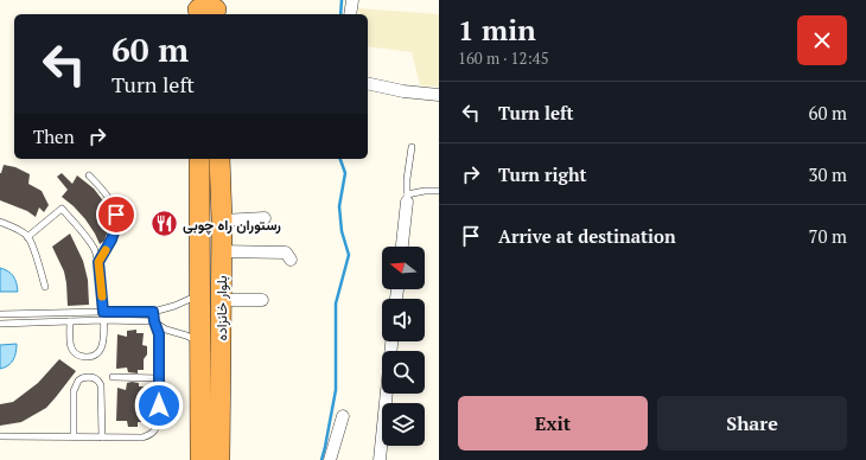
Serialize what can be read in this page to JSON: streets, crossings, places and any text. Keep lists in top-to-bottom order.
{
  "streets": {
    "highway": ["بلوار خانزاده"]
  },
  "places": {
    "restaurant": ["رستوران راه چوبی"]
  },
  "north": "left",
  "page": {
    "heading": ["1 min", "160 m · 12:45"],
    "turn": ["60 m", "Turn left"],
    "list": [
      {
        "name": "Turn left",
        "value": "60 m"
      },
      {
        "name": "Turn right",
        "value": "30 m"
      },
      {
        "name": "Arrive at destination",
        "value": "70 m"
      }
    ],
    "then": "Then",
    "buttons": ["Exit", "Share"]
  }
}
